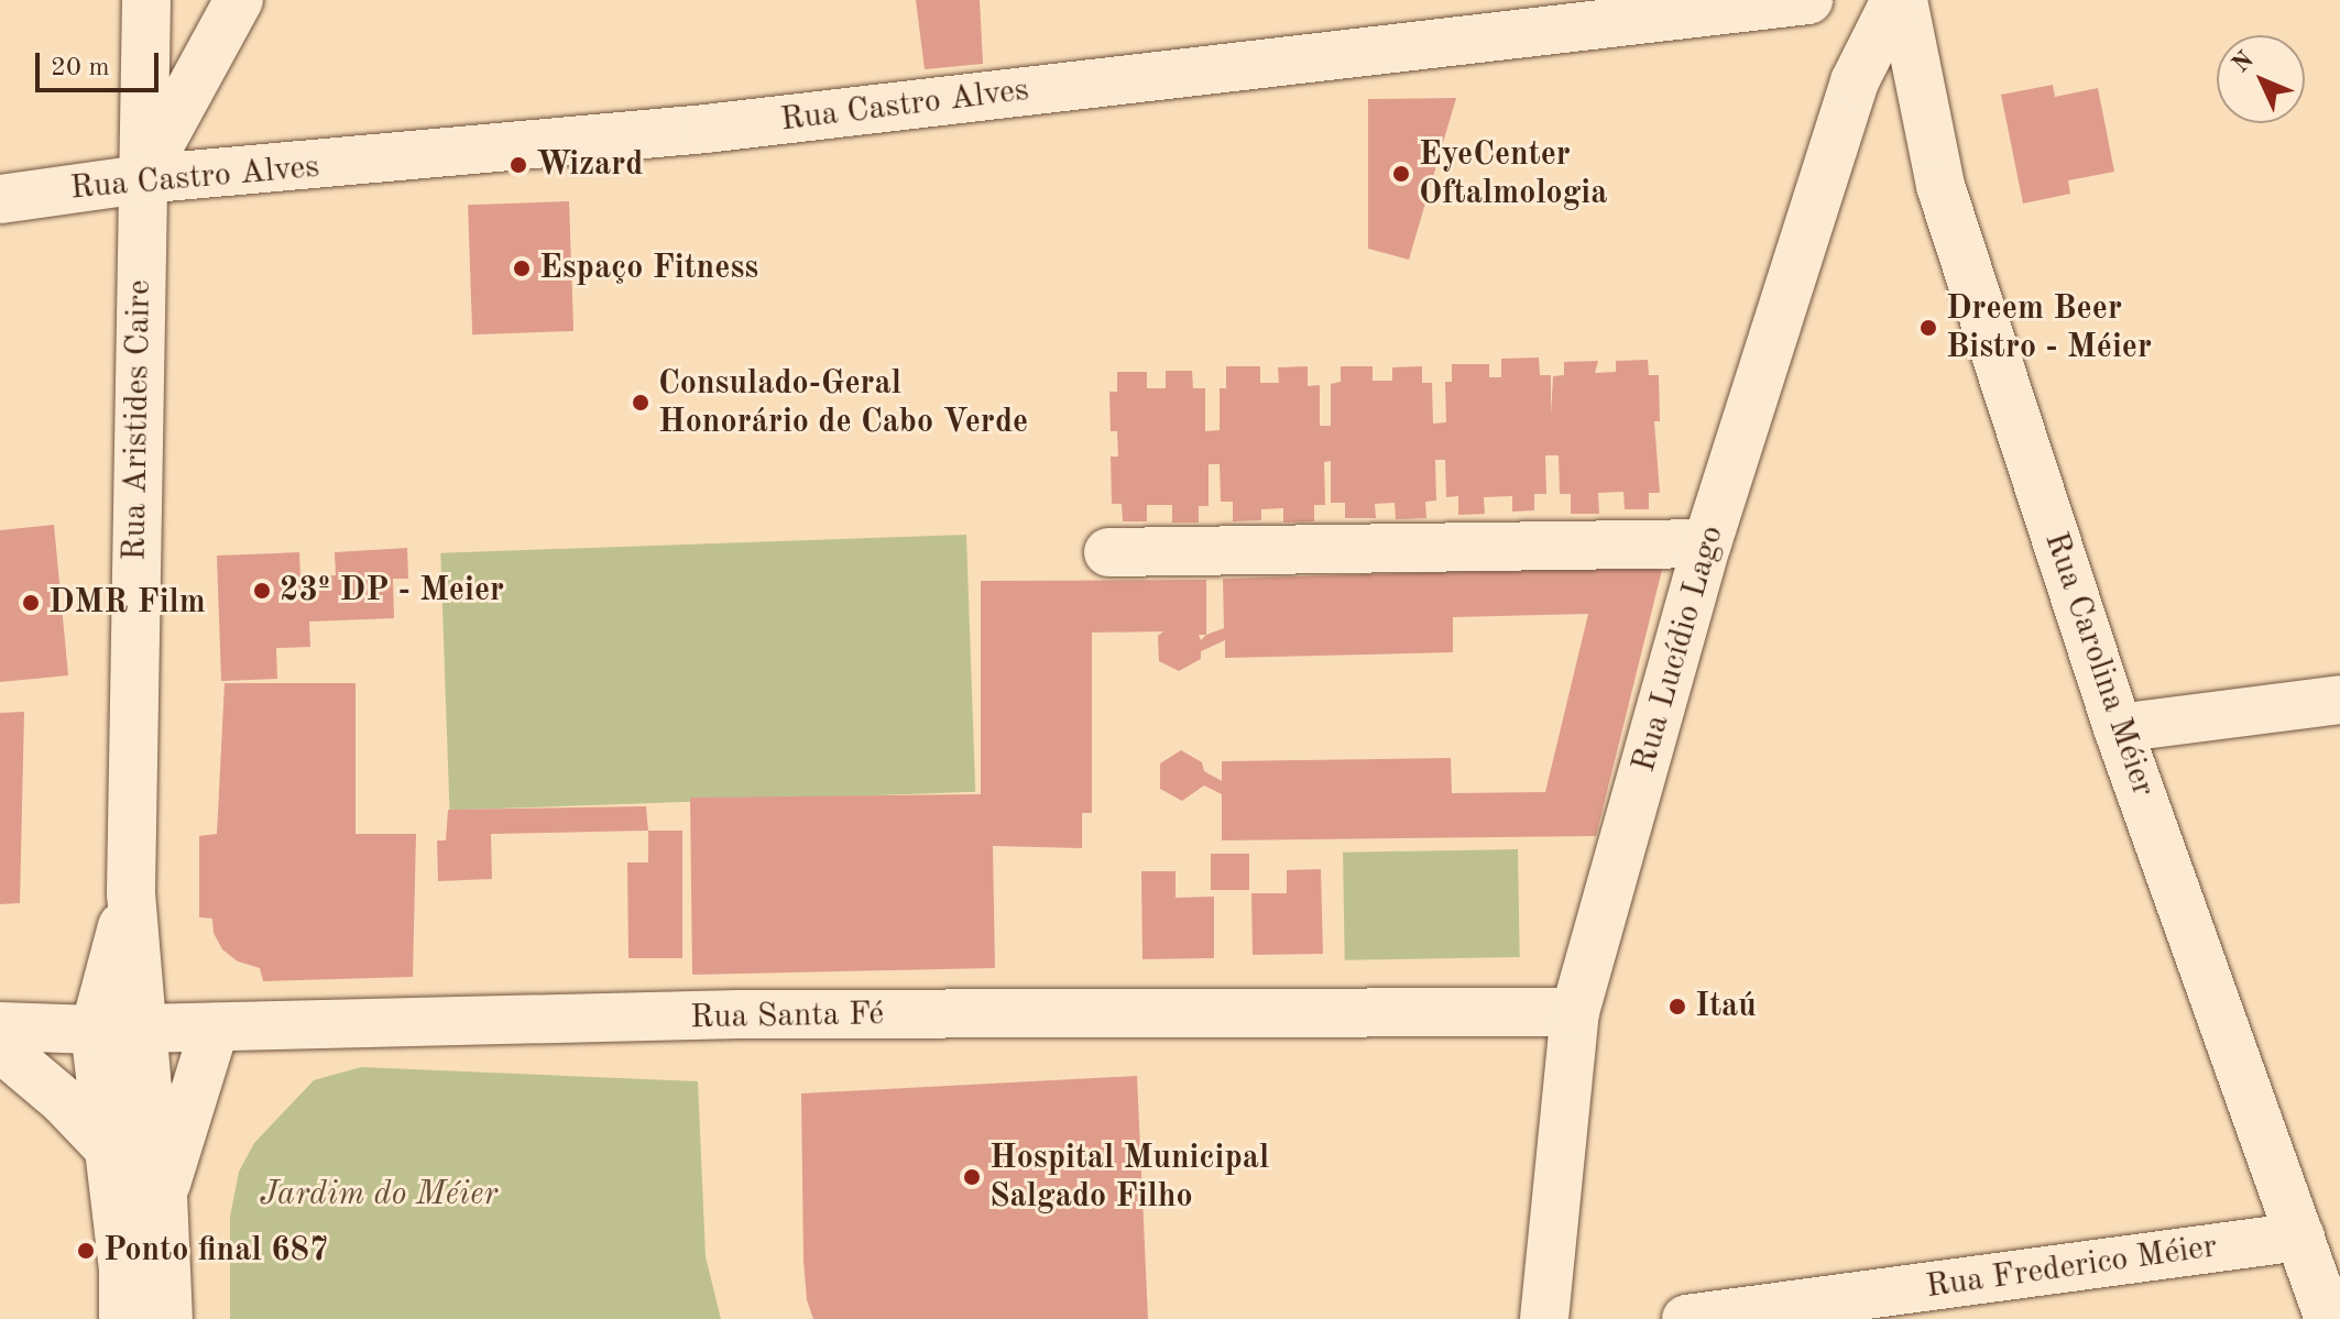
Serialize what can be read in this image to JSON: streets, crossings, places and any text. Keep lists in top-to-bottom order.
{
  "streets": {
    "street": [
      "Rua Castro Alves",
      "Rua Aristides Caire",
      "Rua Lucídio Lago",
      "Rua Carolina Méier",
      "Rua Santa Fé",
      "Rua Frederico Méier"
    ]
  },
  "crossings": [
    ["Rua Castro Alves", "Rua Aristides Caire"],
    ["Rua Aristides Caire", "Rua Santa Fé"],
    ["Rua Lucídio Lago", "Rua Santa Fé"],
    ["Rua Carolina Méier", "Rua Frederico Méier"]
  ],
  "parks": ["Jardim do Méier"],
  "places": [
    "Wizard",
    "EyeCenter Oftalmologia",
    "Espaço Fitness",
    "Dreem Beer Bistro - Méier",
    "Consulado-Geral Honorário de Cabo Verde",
    "23º DP - Meier",
    "DMR Film",
    "Itaú",
    "Hospital Municipal Salgado Filho",
    "Ponto final 687"
  ],
  "scale_bar": "20 m",
  "north": "top left"
}
